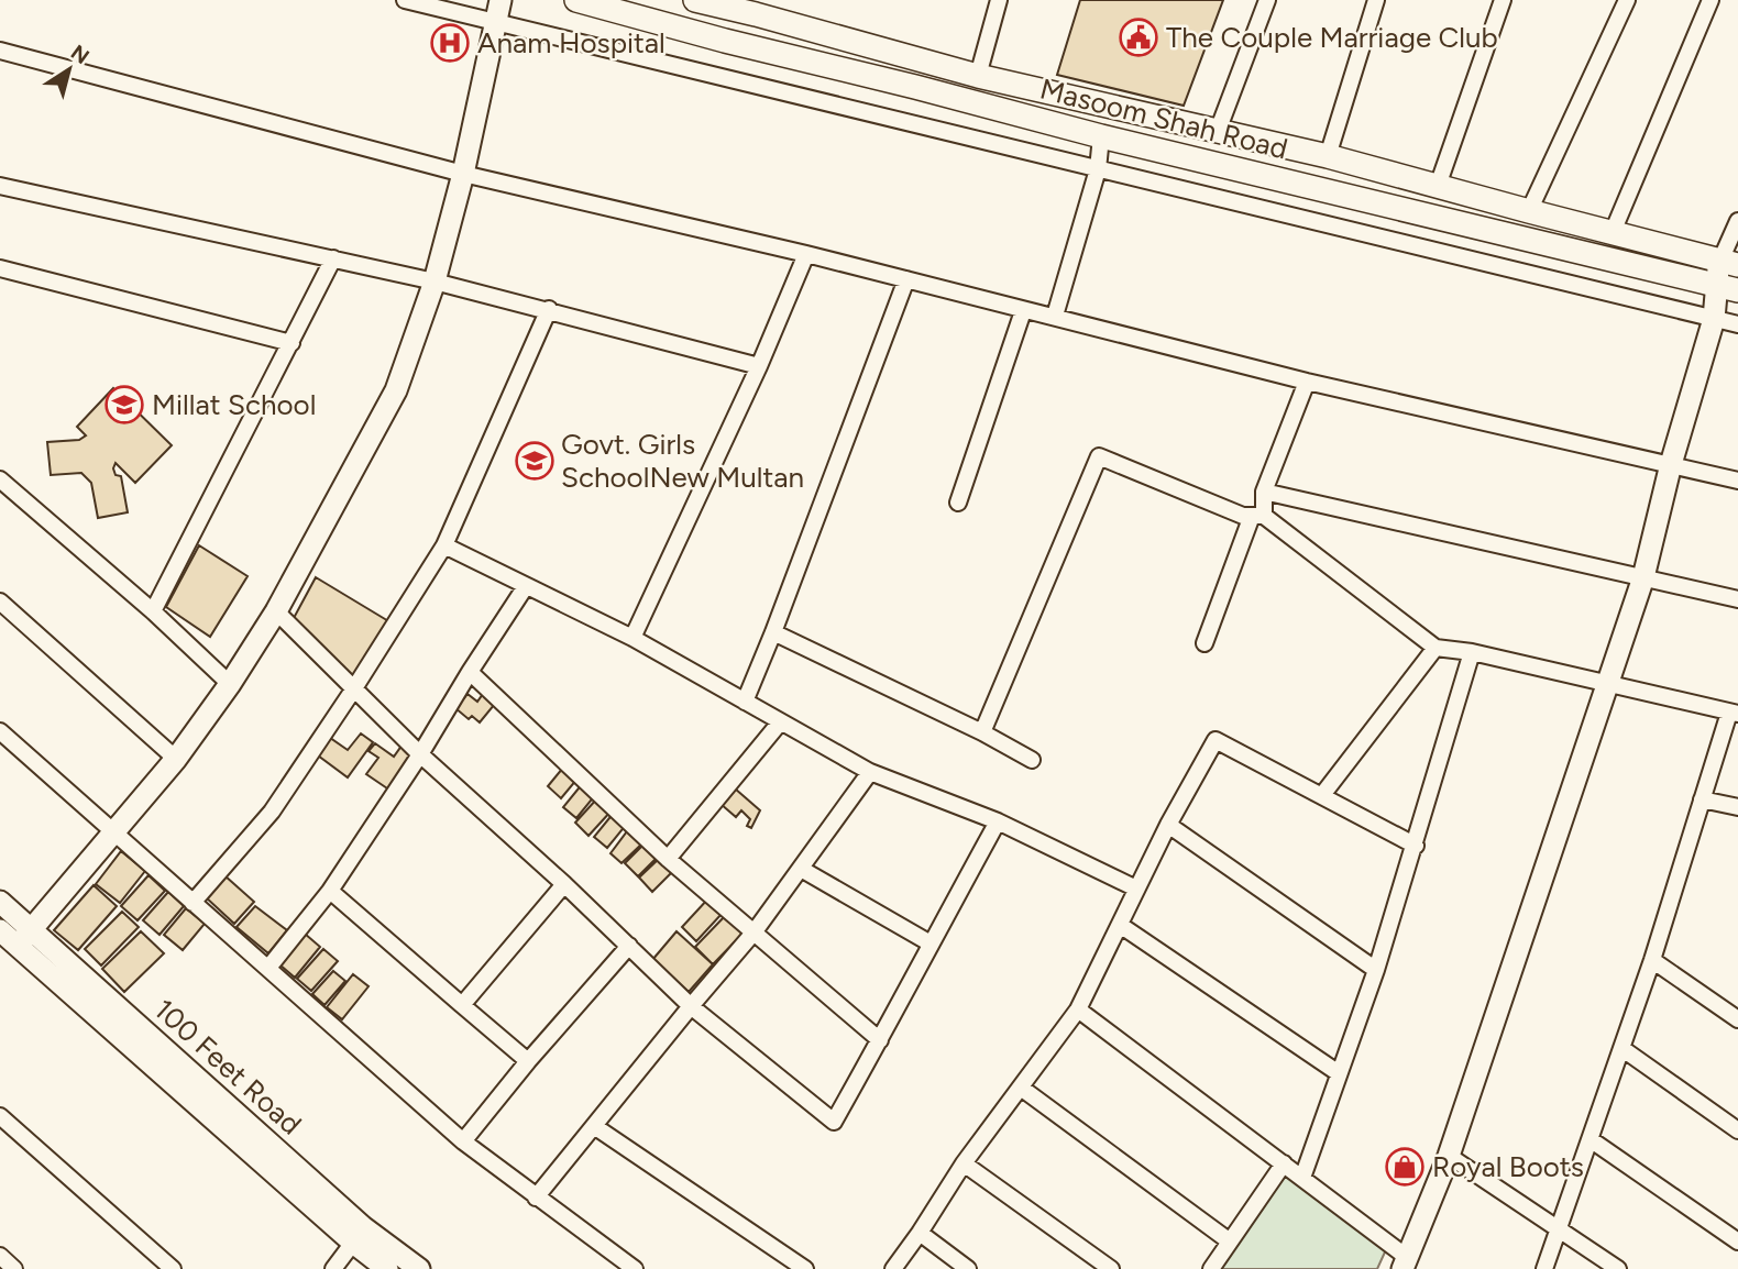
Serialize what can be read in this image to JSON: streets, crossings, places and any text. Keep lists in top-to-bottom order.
{
  "streets": {
    "main road": ["Masoom Shah Road", "100 Feet Road"]
  },
  "places": {
    "public building": ["The Couple Marriage Club"],
    "hospital": ["Anam Hospital"],
    "school or university": ["Millat School", "Govt. Girls SchoolNew Multan"],
    "shop": ["Royal Boots"]
  },
  "north": "top right"
}
